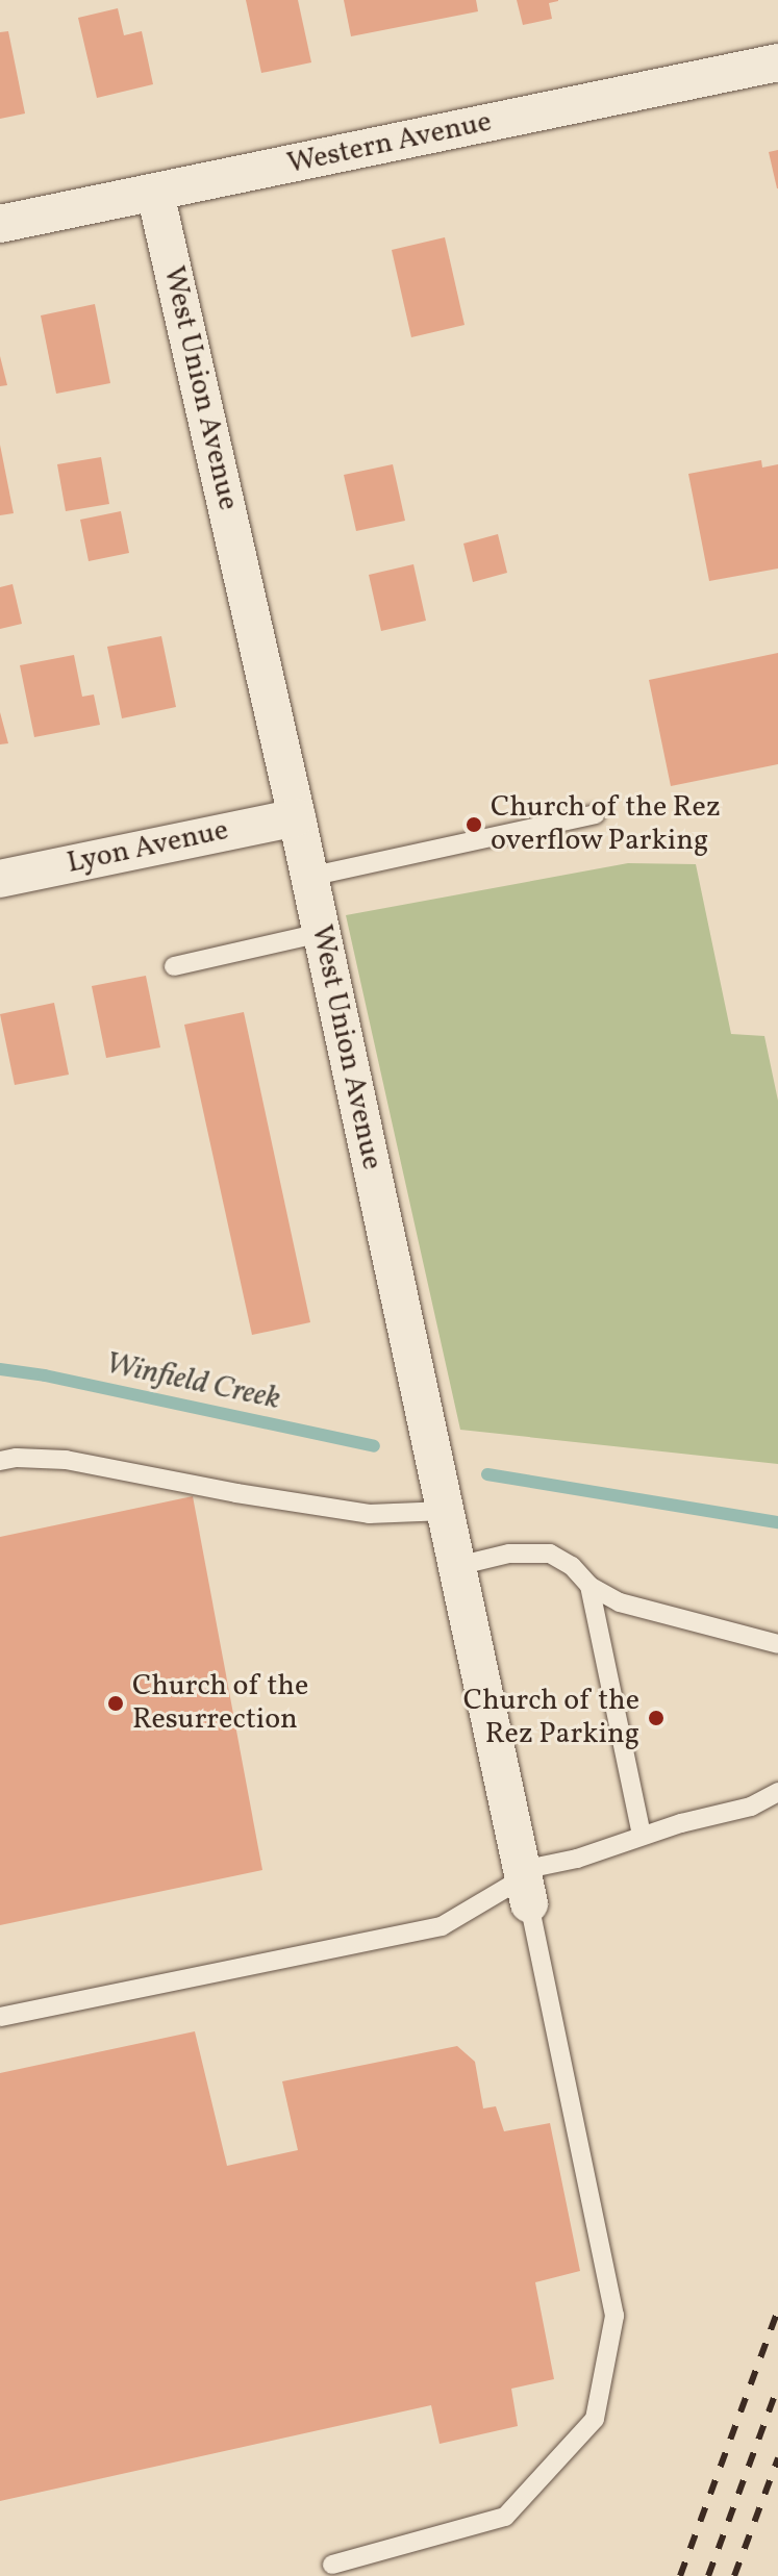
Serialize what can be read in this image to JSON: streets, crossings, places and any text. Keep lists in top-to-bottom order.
{
  "streets": {
    "street": ["Western Avenue", "West Union Avenue", "Lyon Avenue"]
  },
  "crossings": [
    ["Western Avenue", "West Union Avenue"],
    ["West Union Avenue", "Lyon Avenue"]
  ],
  "water": ["Winfield Creek"],
  "places": ["Church of the Rez overflow Parking", "Church of the Resurrection", "Church of the Rez Parking"]
}
